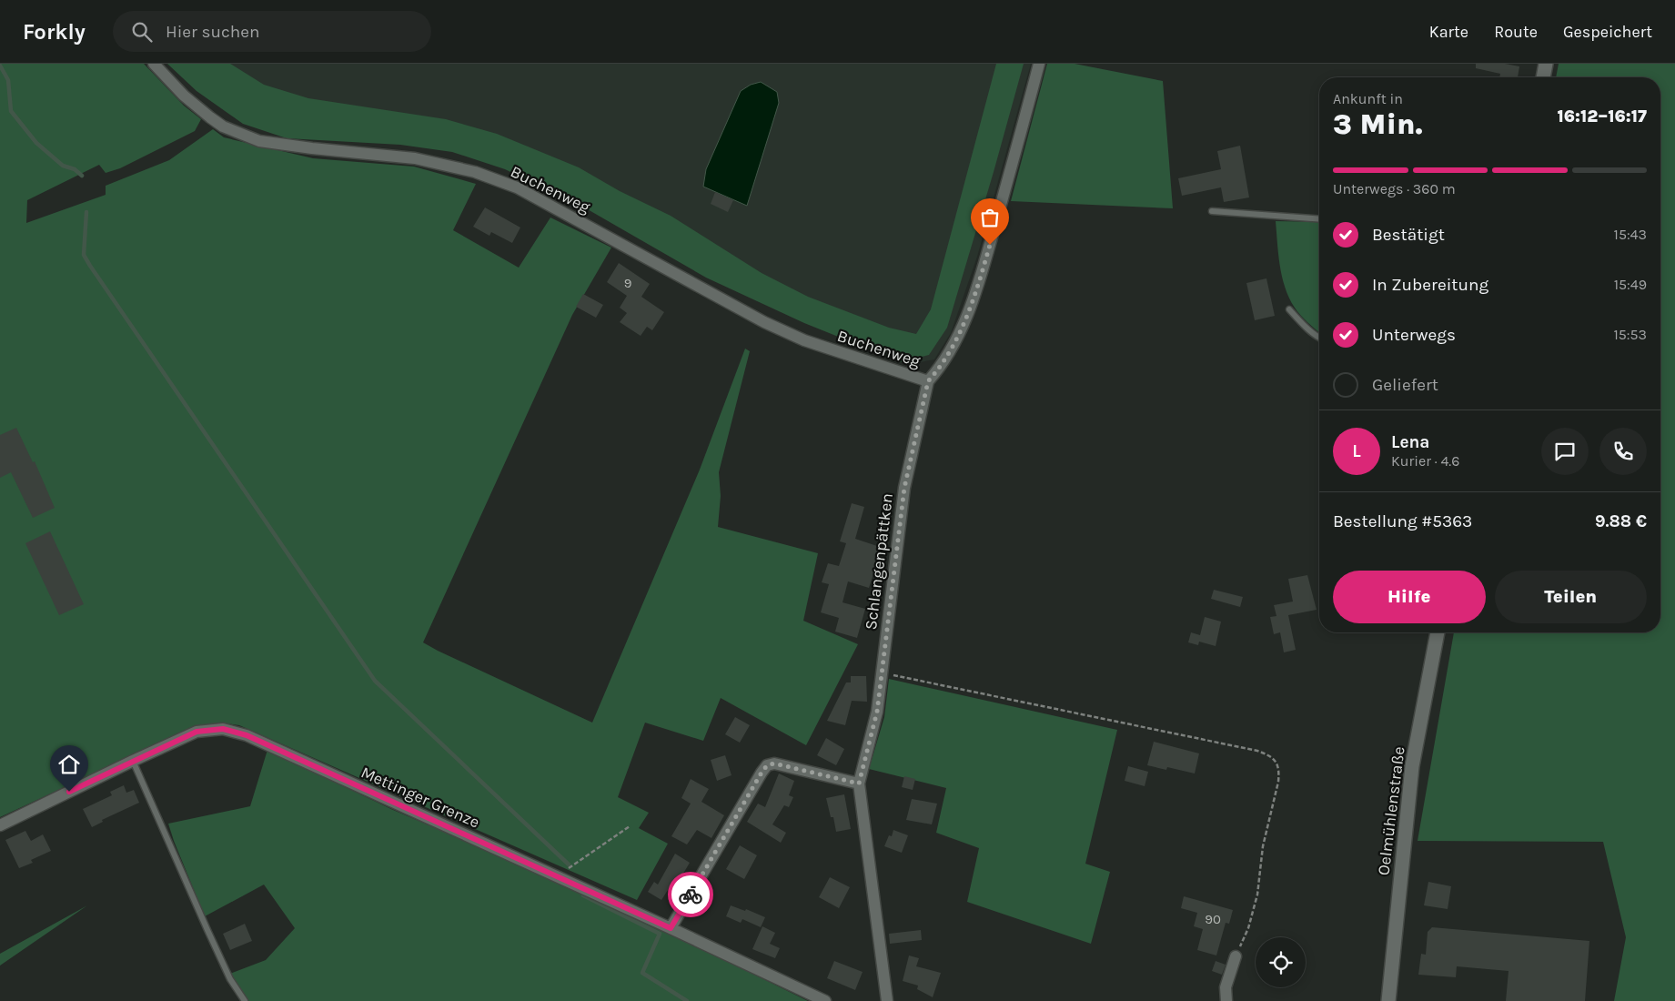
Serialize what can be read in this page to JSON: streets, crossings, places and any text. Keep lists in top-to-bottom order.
{
  "streets": {
    "street": [
      "Buchenweg",
      "Schlangenpättken",
      "Mettinger Grenze",
      "Oelmühlenstraße"
    ]
  },
  "crossings": [
    ["Buchenweg", "Schlangenpättken"]
  ],
  "house_numbers": ["9", "90"],
  "page": {
    "header": "Forkly",
    "search": "Hier suchen",
    "nav": ["Karte", "Route", "Gespeichert"],
    "heading": ["3 Min.", "Ankunft in", "16:12–16:17"],
    "panel": [
      "Lena",
      "Kurier · 4.6",
      "Bestellung #5363",
      "9.88 €"
    ],
    "bar": "Unterwegs · 360 m",
    "list": [
      ["Bestätigt", "15:43"],
      ["In Zubereitung", "15:49"],
      ["Unterwegs", "15:53"],
      "Geliefert"
    ],
    "round": "L",
    "buttons": ["Hilfe", "Teilen"]
  }
}
